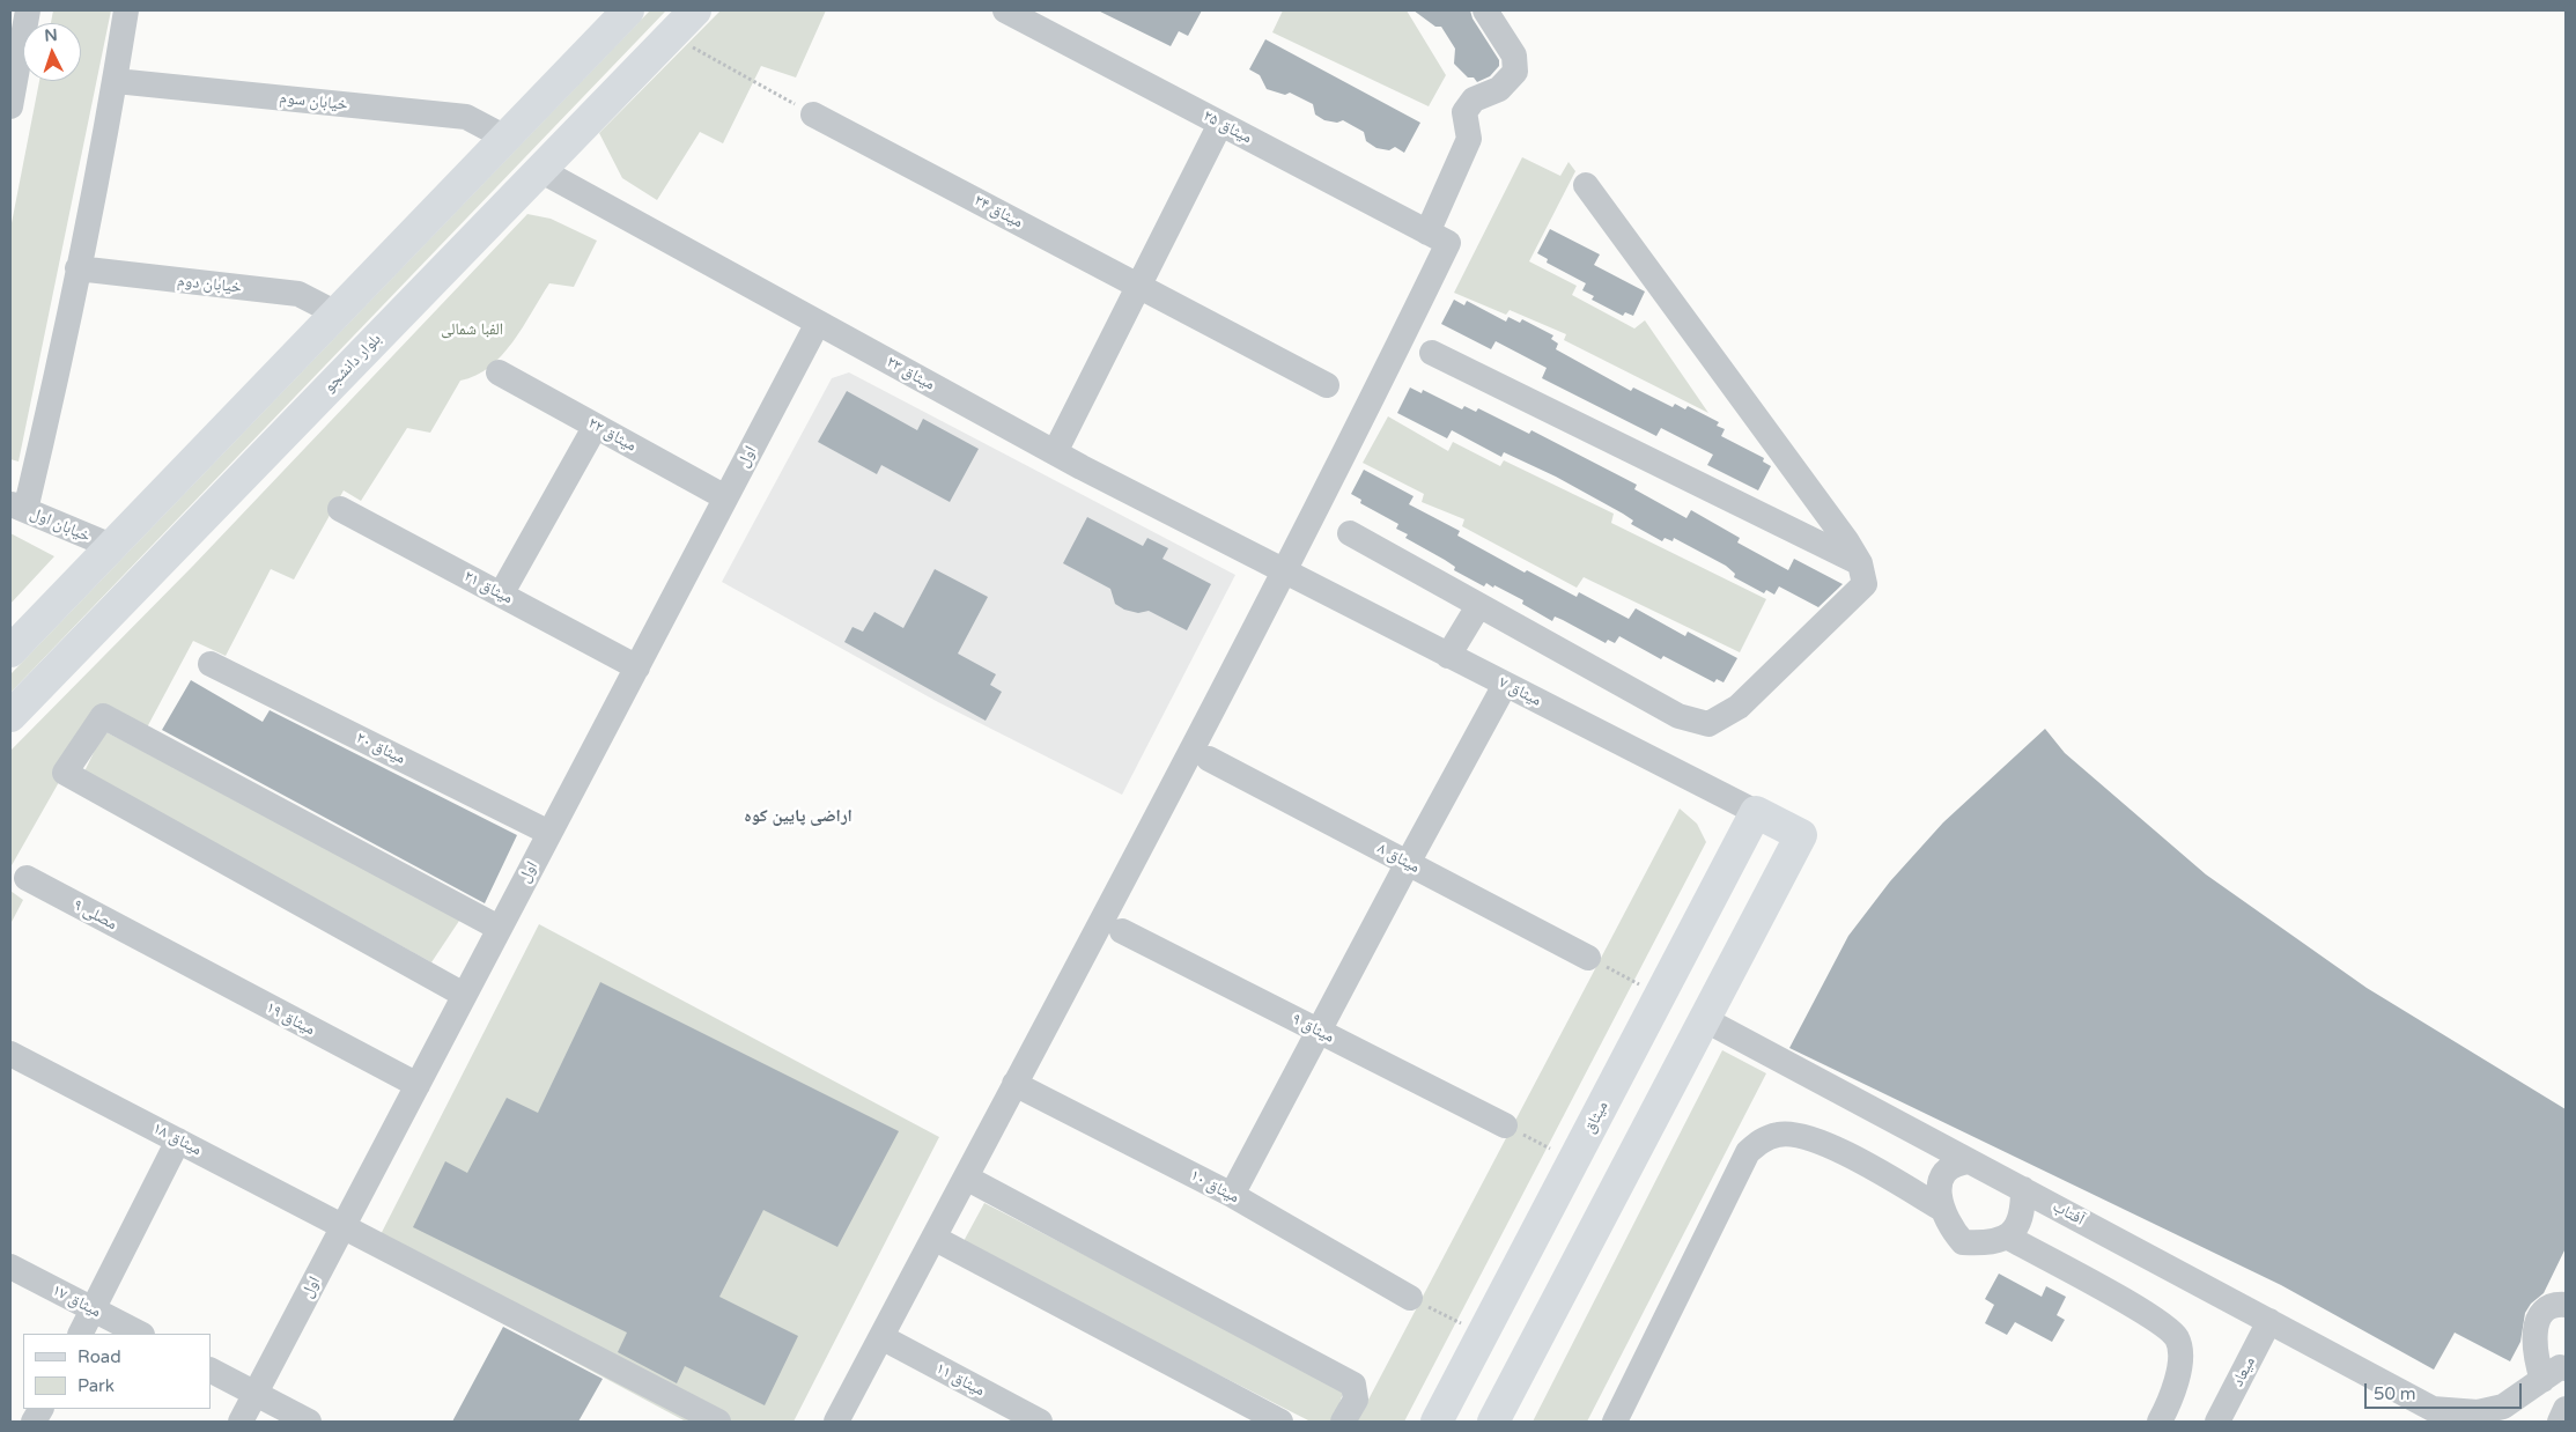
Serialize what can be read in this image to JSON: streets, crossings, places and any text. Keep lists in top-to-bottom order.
{
  "streets": {
    "main road": ["بلوار دانشجو", "میثاق"],
    "street": [
      "خیابان سوم",
      "میثاق ۲۵",
      "میثاق ۲۴",
      "خیابان دوم",
      "میثاق ۲۳",
      "میثاق ۲۲",
      "اول",
      "خیابان اول",
      "میثاق ۲۱",
      "میثاق ۷",
      "میثاق ۲۰",
      "میثاق ۸",
      "مصلی ۹",
      "میثاق ۱۹",
      "میثاق ۹",
      "میثاق ۱۸",
      "میثاق ۱۰",
      "آفتاب",
      "میثاق ۱۷",
      "میعاد",
      "میثاق ۱۱"
    ]
  },
  "crossings": [
    ["بلوار دانشجو", "میثاق ۲۳"],
    ["میثاق ۲۳", "اول"],
    ["میثاق ۲۳", "میثاق ۷"],
    ["میثاق ۲۲", "اول"],
    ["اول", "میثاق ۲۱"],
    ["اول", "میثاق ۲۰"],
    ["اول", "میثاق ۱۹"],
    ["اول", "میثاق ۱۸"],
    ["میثاق ۷", "میثاق"],
    ["مصلی ۹", "میثاق ۱۹"],
    ["آفتاب", "میعاد"]
  ],
  "districts": ["اراضی پایین کوه"],
  "parks": ["الفبا شمالی"],
  "legend": ["Road", "Park"],
  "scale_bar": "50 m",
  "north": "top"
}
